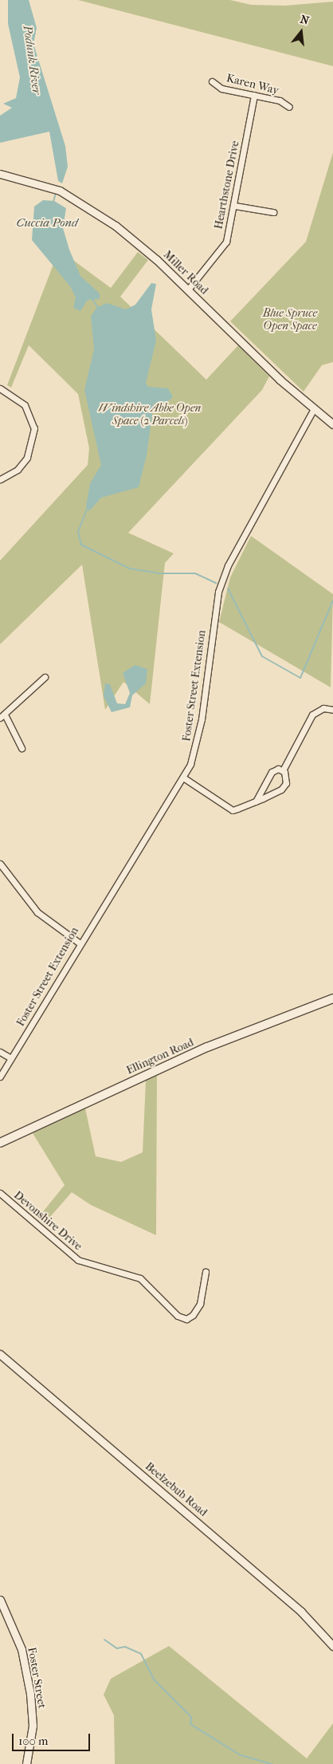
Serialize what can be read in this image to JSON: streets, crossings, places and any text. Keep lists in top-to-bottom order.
{
  "streets": {
    "main road": ["Ellington Road"],
    "street": [
      "Karen Way",
      "Hearthstone Drive",
      "Miller Road",
      "Foster Street Extension",
      "Devonshire Drive",
      "Beelzebub Road",
      "Foster Street"
    ]
  },
  "crossings": [
    ["Karen Way", "Hearthstone Drive"],
    ["Hearthstone Drive", "Miller Road"],
    ["Miller Road", "Foster Street Extension"]
  ],
  "water": ["Podunk River", "Cuccia Pond"],
  "parks": ["Blue Spruce Open Space", "Windshire Abbe Open Space (2 Parcels)"],
  "scale_bar": "100 m",
  "north": "top"
}
